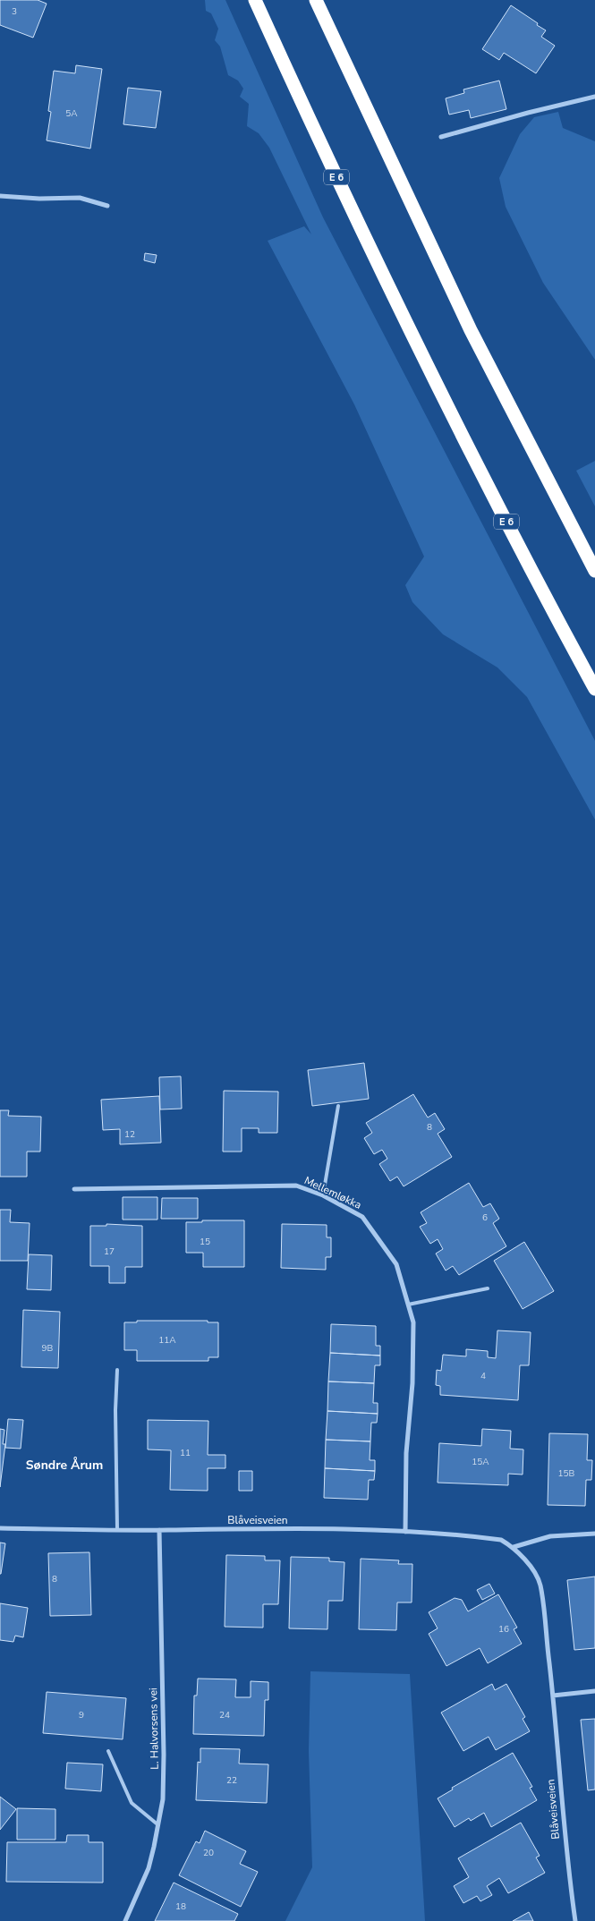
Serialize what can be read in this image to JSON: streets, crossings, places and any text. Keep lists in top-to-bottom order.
{
  "streets": {
    "highway": ["E 6"],
    "street": ["Mellemløkka", "Blåveisveien", "L. Halvorsens vei"]
  },
  "crossings": [
    ["Mellemløkka", "Blåveisveien"],
    ["Blåveisveien", "L. Halvorsens vei"]
  ],
  "districts": ["Søndre Årum"],
  "house_numbers": [
    "3",
    "5A",
    "8",
    "12",
    "6",
    "15",
    "17",
    "11A",
    "9B",
    "4",
    "11",
    "15A",
    "15B",
    "8",
    "16",
    "9",
    "24",
    "22",
    "20",
    "18"
  ]
}
